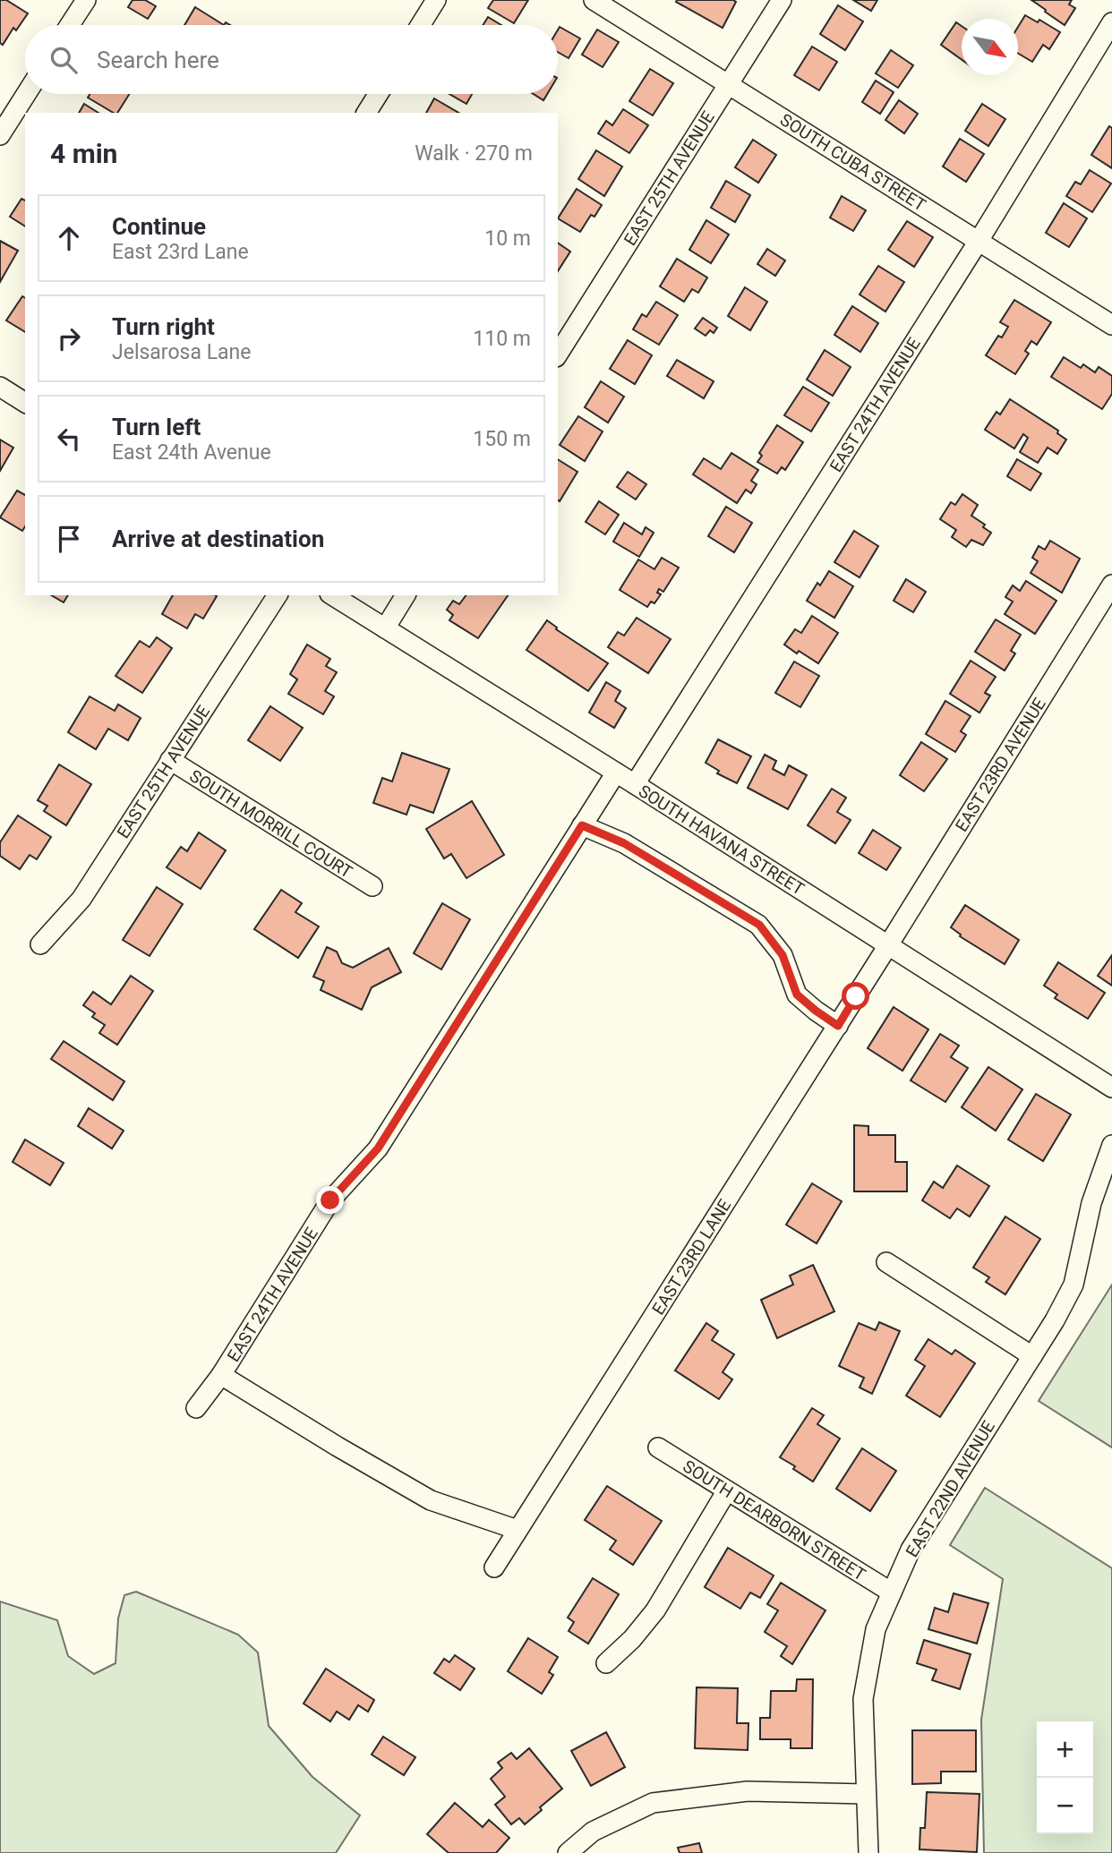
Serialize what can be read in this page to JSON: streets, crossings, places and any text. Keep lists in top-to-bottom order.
{
  "streets": {
    "street": [
      "SOUTH CUBA STREET",
      "EAST 25TH AVENUE",
      "EAST 24TH AVENUE",
      "EAST 23RD AVENUE",
      "SOUTH MORRILL COURT",
      "SOUTH HAVANA STREET",
      "EAST 23RD LANE",
      "EAST 22ND AVENUE",
      "SOUTH DEARBORN STREET"
    ]
  },
  "crossings": [
    ["SOUTH CUBA STREET", "EAST 25TH AVENUE"],
    ["SOUTH CUBA STREET", "EAST 24TH AVENUE"],
    ["EAST 25TH AVENUE", "SOUTH MORRILL COURT"],
    ["EAST 24TH AVENUE", "SOUTH HAVANA STREET"],
    ["EAST 23RD AVENUE", "SOUTH HAVANA STREET"],
    ["EAST 23RD AVENUE", "EAST 23RD LANE"],
    ["SOUTH HAVANA STREET", "EAST 23RD LANE"],
    ["EAST 22ND AVENUE", "SOUTH DEARBORN STREET"]
  ],
  "north": "bottom right",
  "page": {
    "search": "Search here",
    "heading": ["4 min", "Walk · 270 m"],
    "list": [
      ["Continue", "East 23rd Lane", "10 m"],
      ["Turn right", "Jelsarosa Lane", "110 m"],
      ["Turn left", "East 24th Avenue", "150 m"],
      "Arrive at destination"
    ],
    "map_buttons": ["+", "−"]
  }
}
